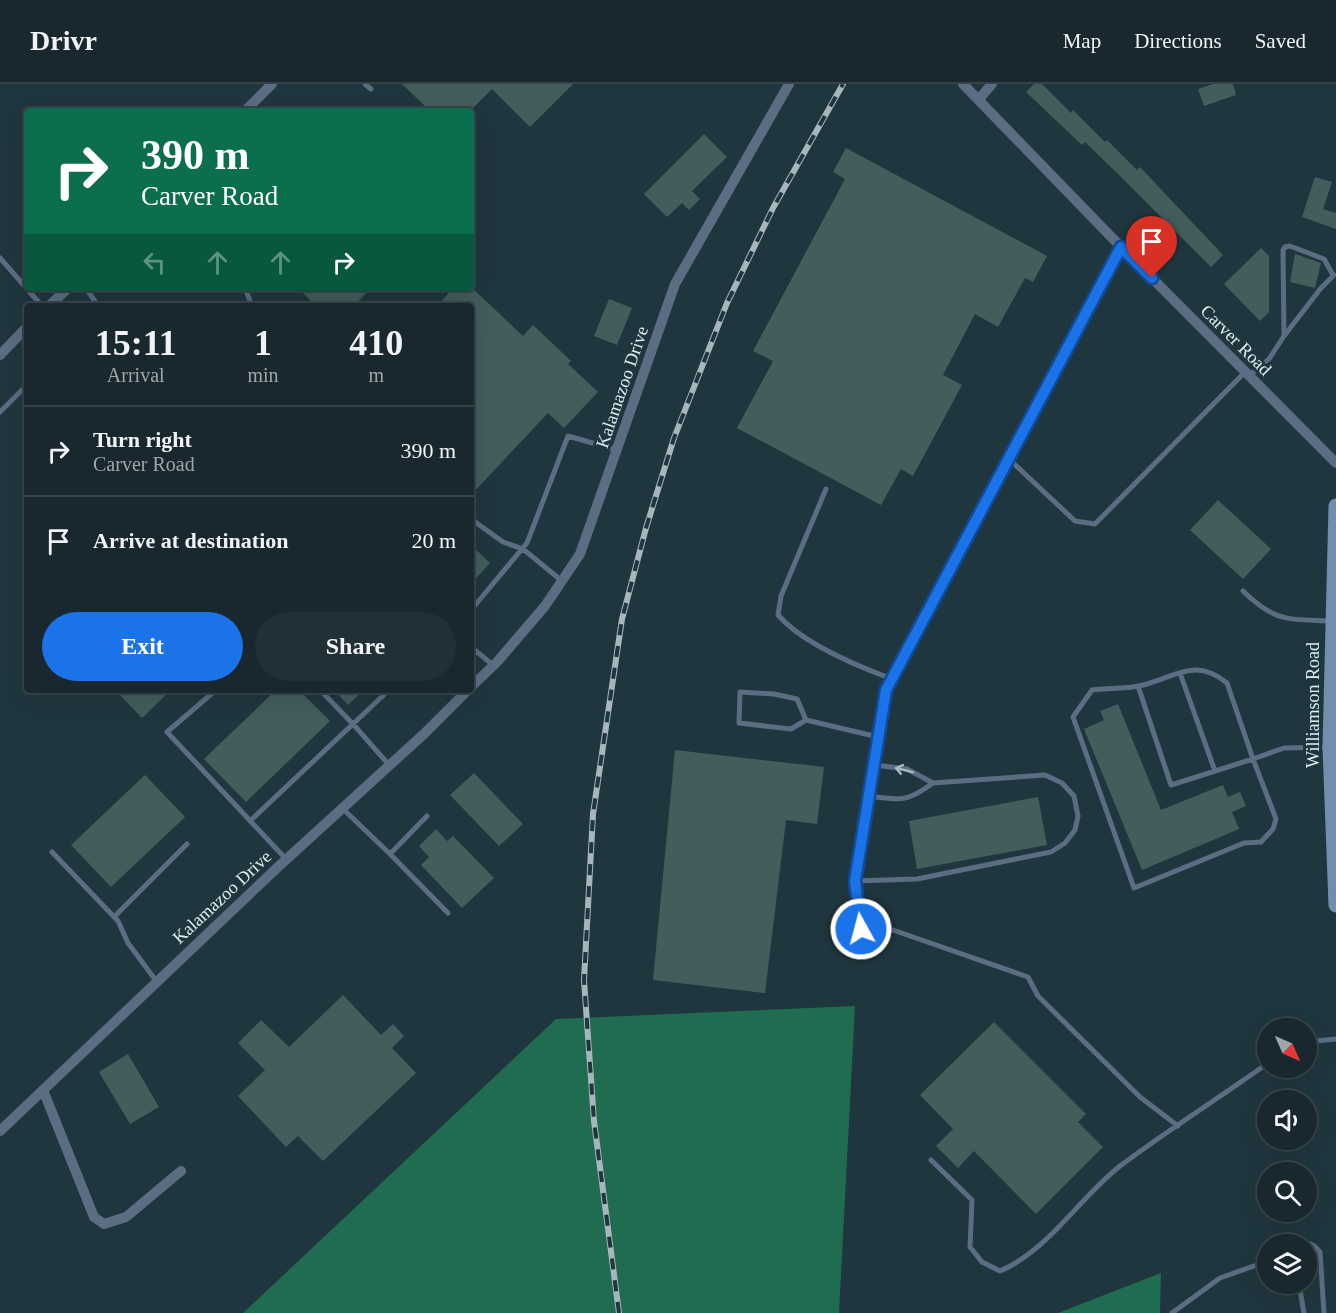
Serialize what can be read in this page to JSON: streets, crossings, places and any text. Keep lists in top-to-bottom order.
{
  "streets": {
    "main road": ["Williamson Road"],
    "street": ["Carver Road", "Kalamazoo Drive"]
  },
  "north": "bottom right",
  "page": {
    "header": "Drivr",
    "nav": ["Map", "Directions", "Saved"],
    "turn": ["390 m", "Carver Road"],
    "eta": [
      "15:11",
      "Arrival",
      "1",
      "min",
      "410",
      "m"
    ],
    "list": [
      {
        "name": "Turn right",
        "note": "Carver Road",
        "value": "390 m"
      },
      {
        "name": "Arrive at destination",
        "value": "20 m"
      }
    ],
    "buttons": ["Exit", "Share"]
  }
}
